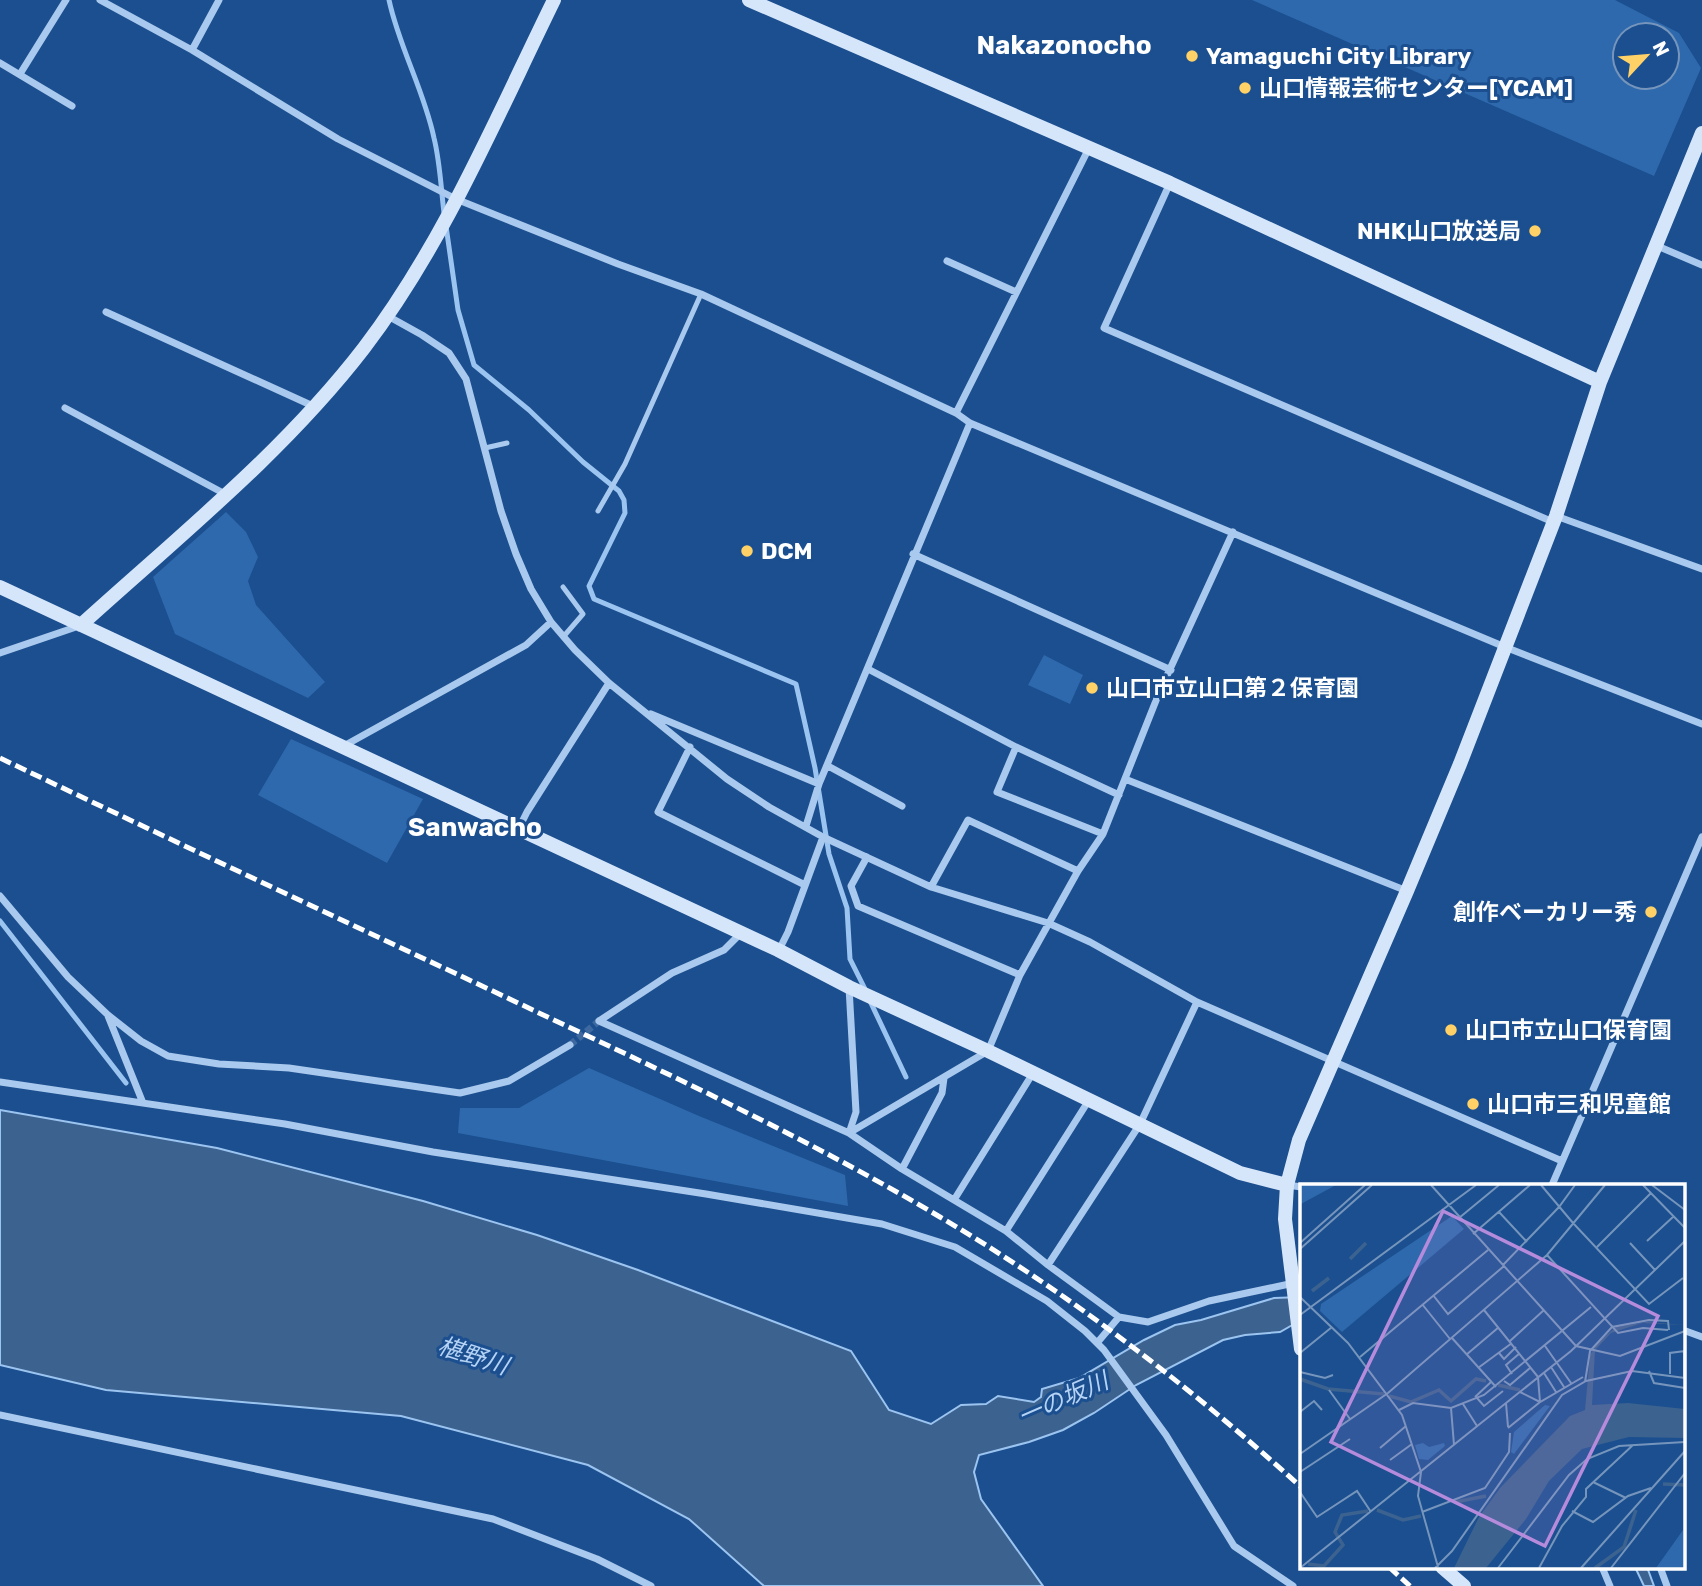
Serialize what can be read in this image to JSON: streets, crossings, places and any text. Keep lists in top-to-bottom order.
{
  "districts": ["Nakazonocho", "Sanwacho"],
  "water": ["椹野川", "一の坂川"],
  "places": [
    "Yamaguchi City Library",
    "山口情報芸術センター[YCAM]",
    "NHK山口放送局",
    "DCM",
    "山口市立山口第２保育園",
    "創作ベーカリー秀",
    "山口市立山口保育園",
    "山口市三和児童館"
  ],
  "north": "top right"
}
